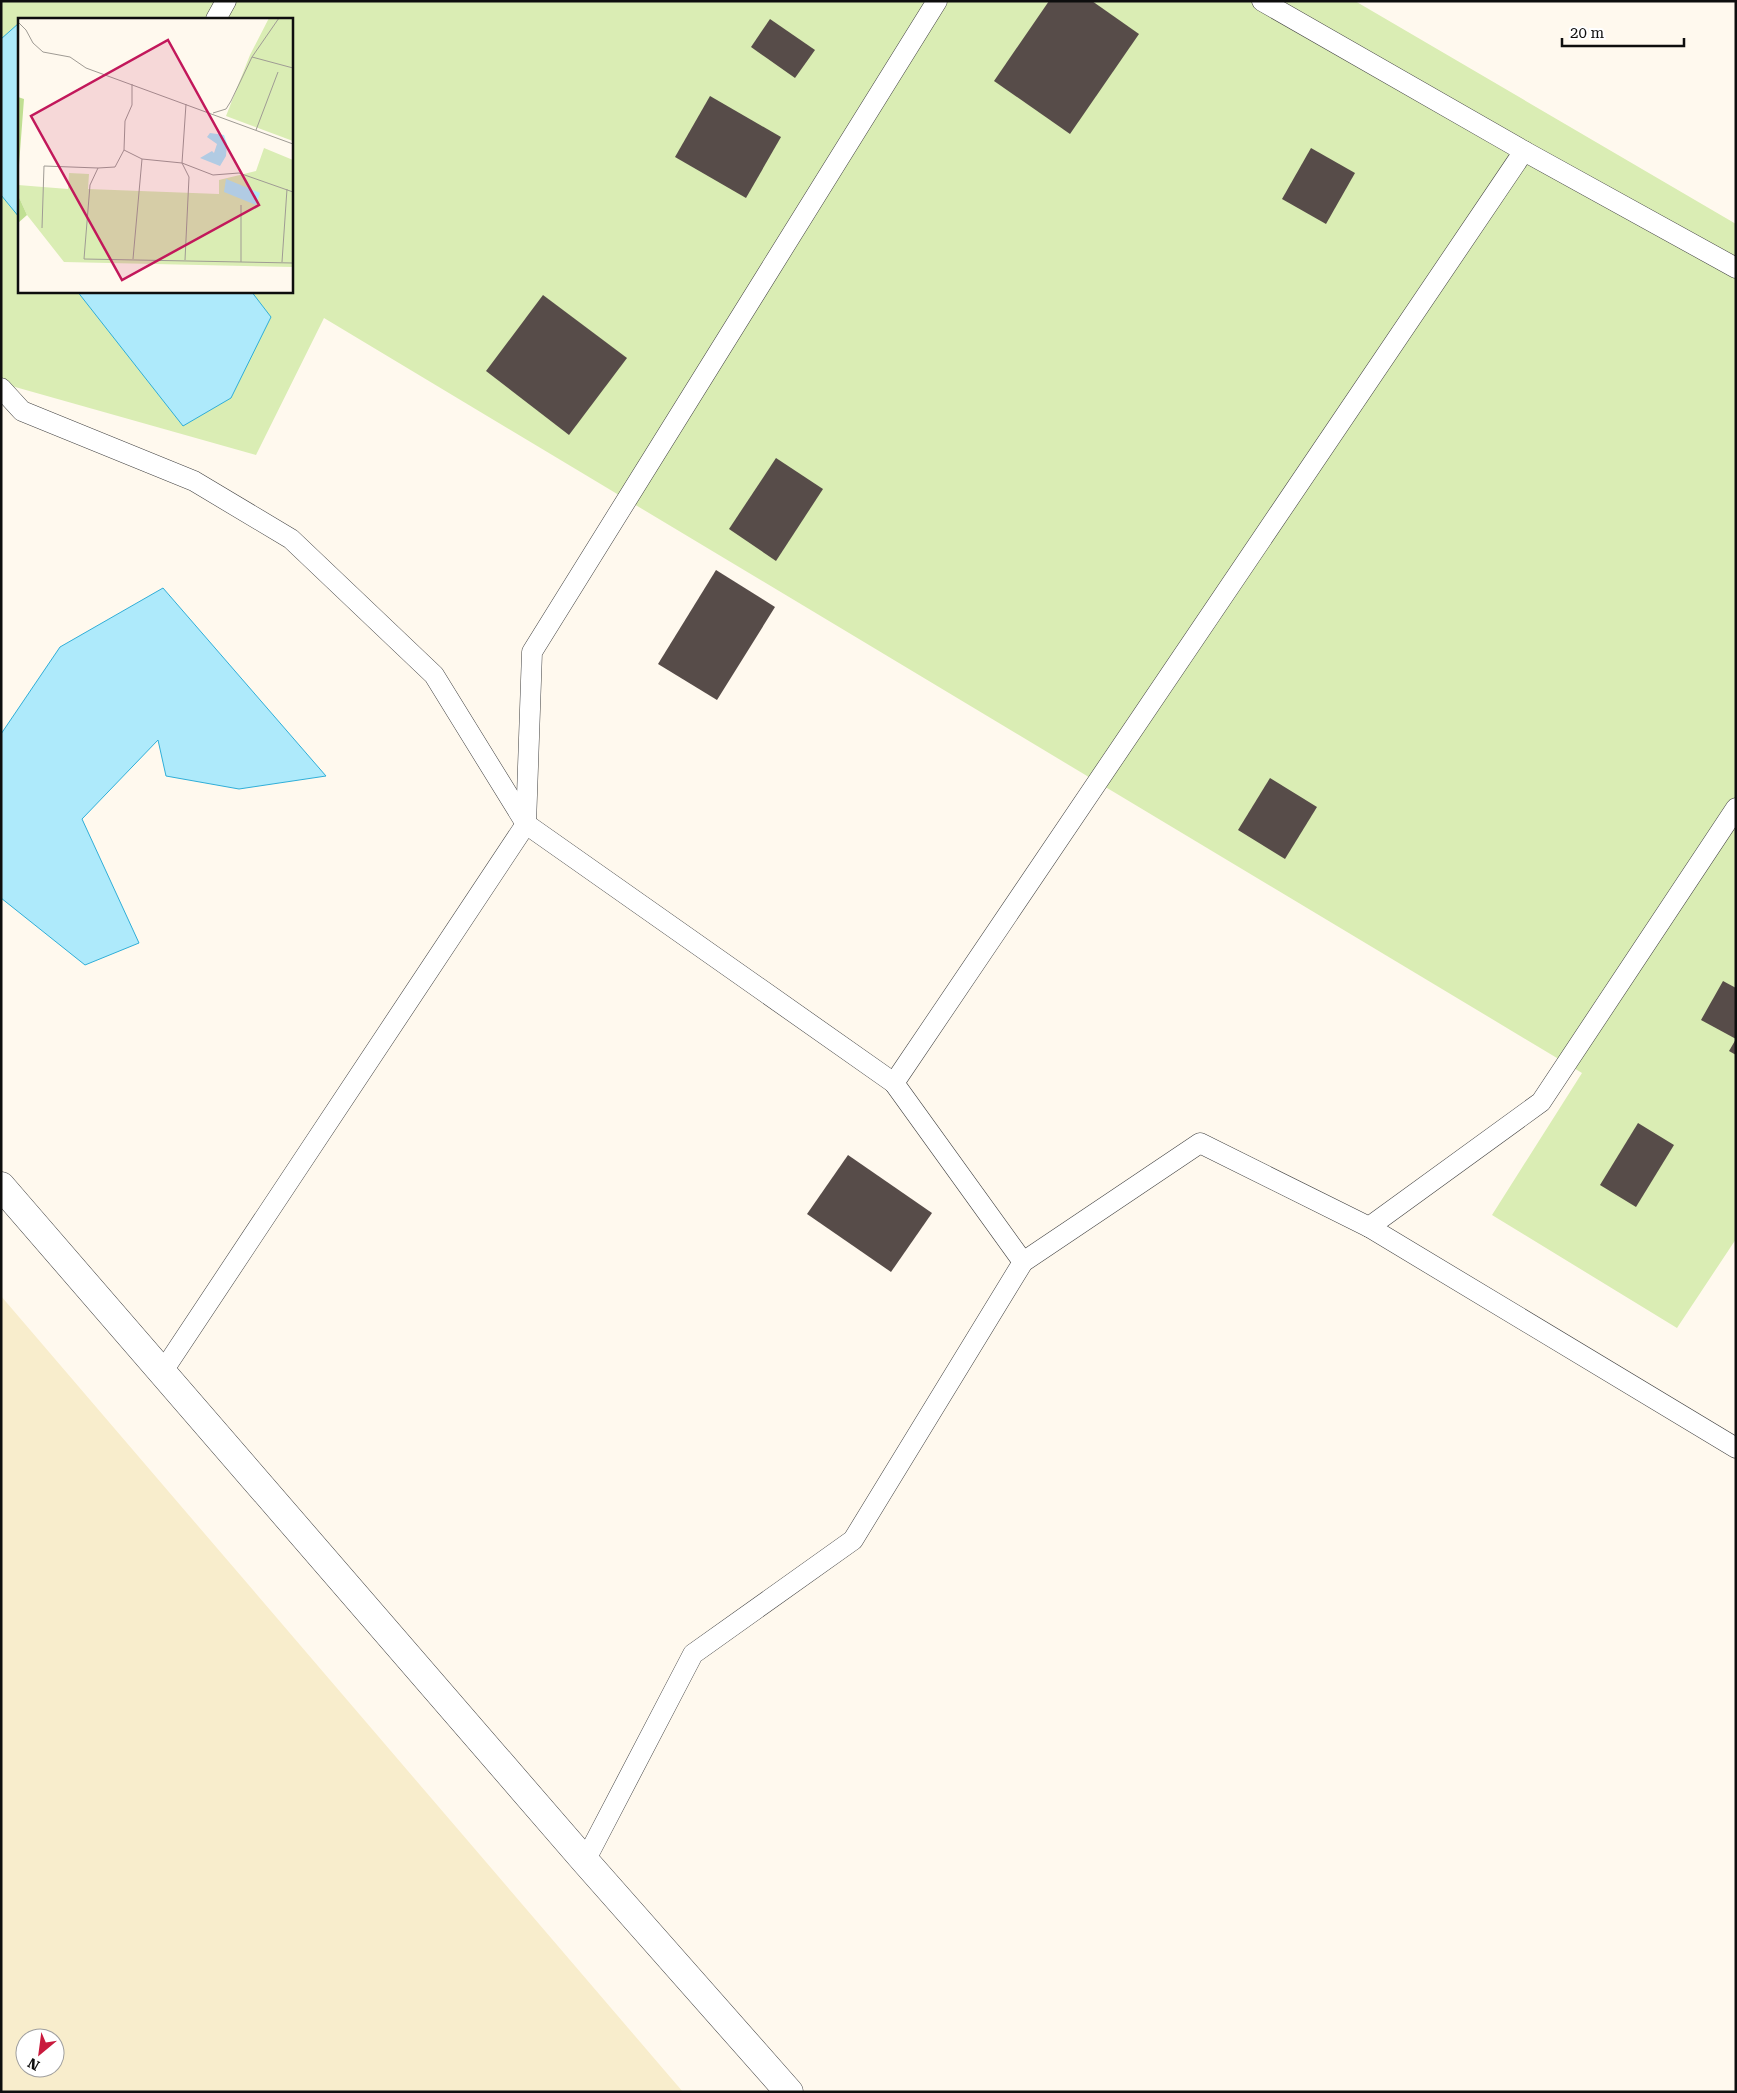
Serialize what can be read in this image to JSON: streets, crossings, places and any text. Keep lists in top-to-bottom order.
{
  "scale_bar": "20 m",
  "north": "bottom left"
}
